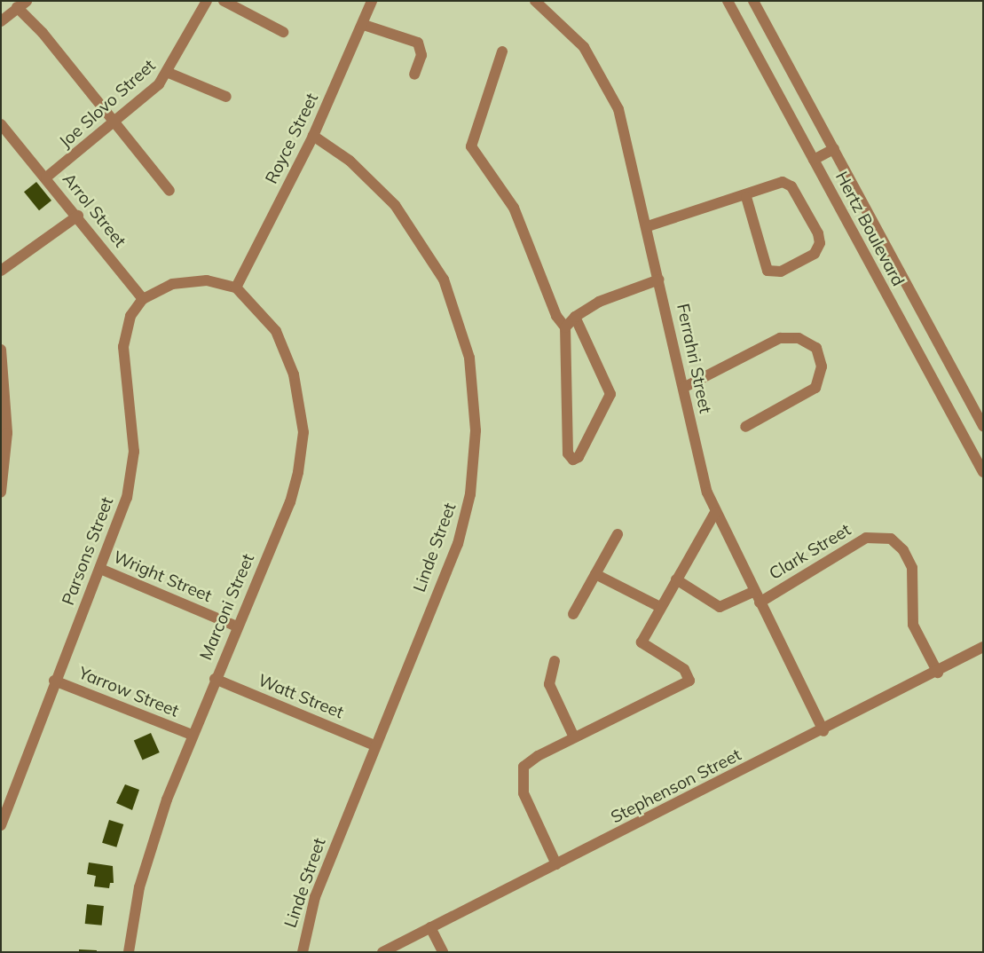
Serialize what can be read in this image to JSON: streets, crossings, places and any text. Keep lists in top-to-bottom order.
{
  "streets": {
    "street": [
      "Joe Slovo Street",
      "Royce Street",
      "Arrol Street",
      "Hertz Boulevard",
      "Ferrahri Street",
      "Linde Street",
      "Parsons Street",
      "Clark Street",
      "Wright Street",
      "Marconi Street",
      "Yarrow Street",
      "Watt Street",
      "Stephenson Street"
    ]
  },
  "crossings": [
    ["Joe Slovo Street", "Arrol Street"],
    ["Royce Street", "Linde Street"],
    ["Royce Street", "Marconi Street"],
    ["Arrol Street", "Parsons Street"],
    ["Ferrahri Street", "Clark Street"],
    ["Ferrahri Street", "Stephenson Street"],
    ["Linde Street", "Watt Street"],
    ["Parsons Street", "Wright Street"],
    ["Parsons Street", "Yarrow Street"],
    ["Clark Street", "Stephenson Street"],
    ["Wright Street", "Marconi Street"],
    ["Marconi Street", "Yarrow Street"],
    ["Marconi Street", "Watt Street"]
  ]
}
